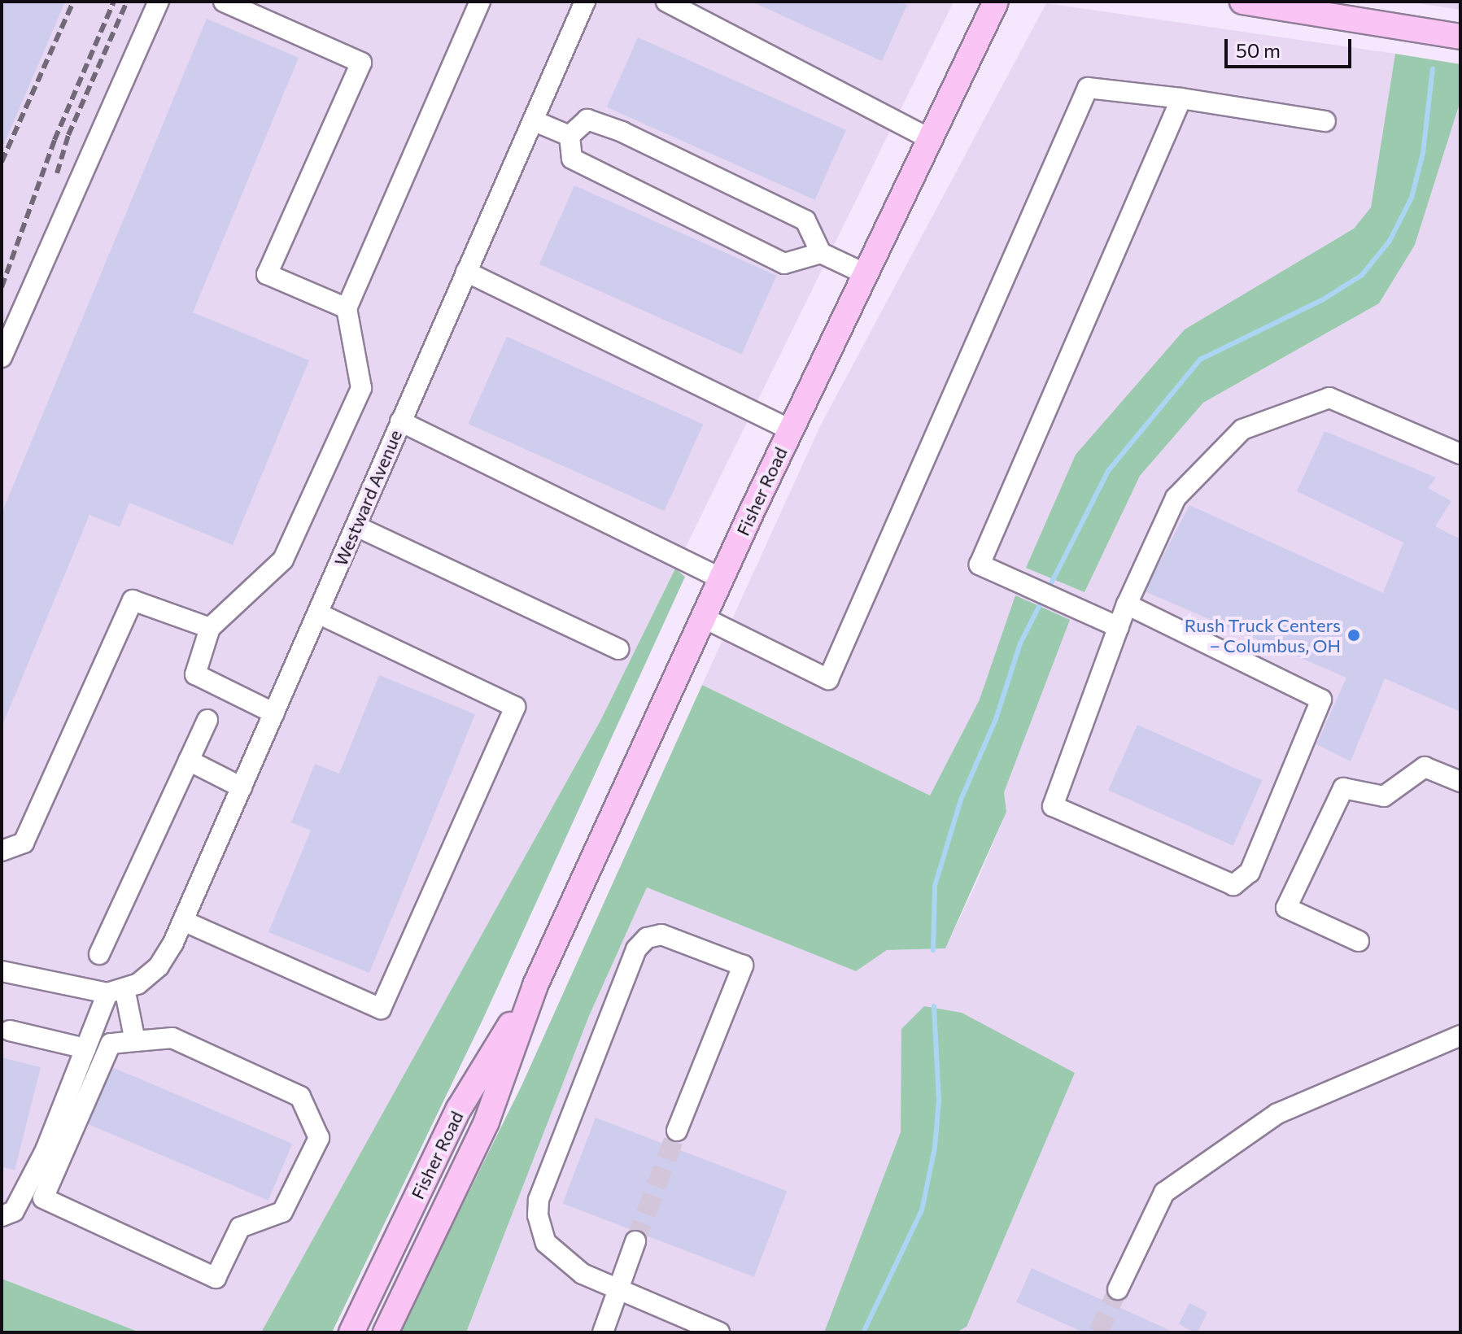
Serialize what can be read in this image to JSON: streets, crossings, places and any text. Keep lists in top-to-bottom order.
{
  "streets": {
    "main road": ["Fisher Road"],
    "street": ["Westward Avenue"]
  },
  "places": ["Rush Truck Centers – Columbus, OH"],
  "scale_bar": "50 m"
}
